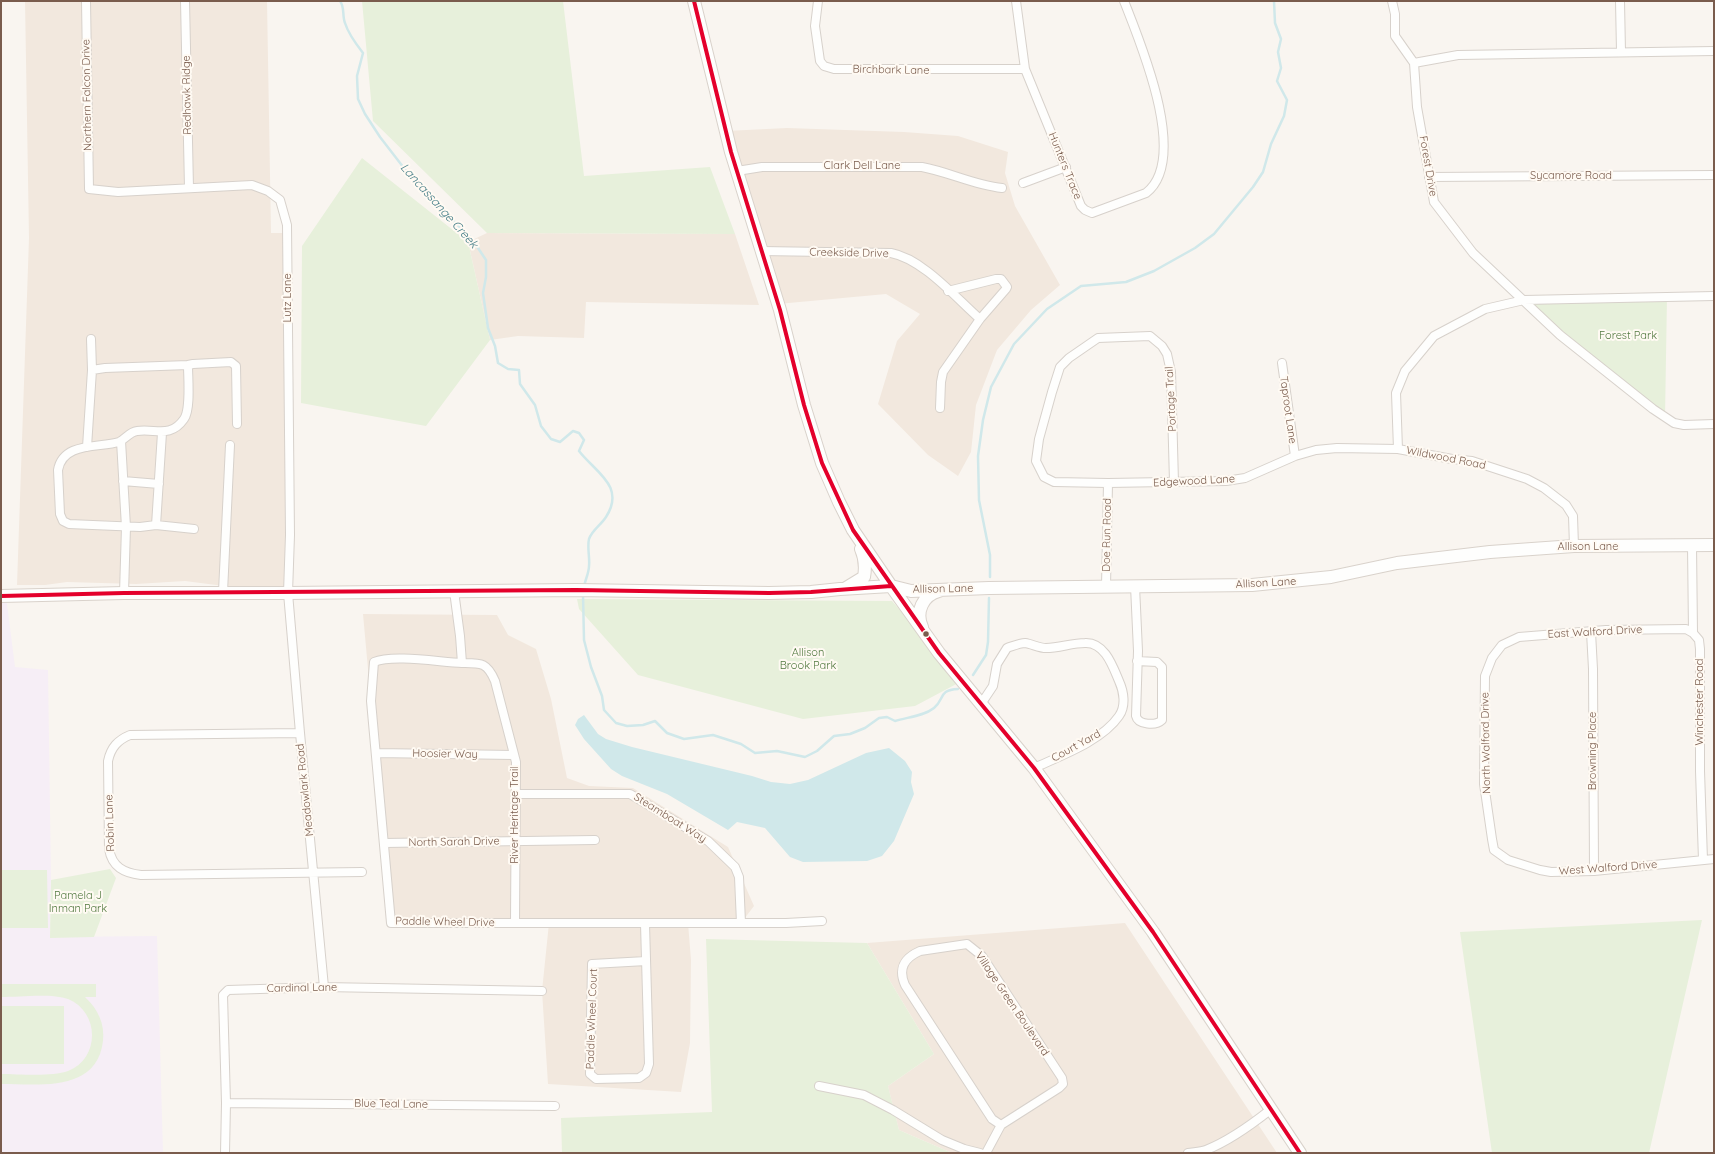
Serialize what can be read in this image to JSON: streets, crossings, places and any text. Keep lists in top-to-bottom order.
{
  "streets": {
    "main road": ["Allison Lane"],
    "street": [
      "Birchbark Lane",
      "Northern Falcon Drive",
      "Redhawk Ridge",
      "Clark Dell Lane",
      "Hunters Trace",
      "Forest Drive",
      "Sycamore Road",
      "Creekside Drive",
      "Lutz Lane",
      "Portage Trail",
      "Taproot Lane",
      "Wildwood Road",
      "Edgewood Lane",
      "Doe Run Road",
      "East Walford Drive",
      "Winchester Road",
      "North Walford Drive",
      "Court Yard",
      "Browning Place",
      "Hoosier Way",
      "Meadowlark Road",
      "River Heritage Trail",
      "Steamboat Way",
      "Robin Lane",
      "North Sarah Drive",
      "West Walford Drive",
      "Paddle Wheel Drive",
      "Cardinal Lane",
      "Village Green Boulevard",
      "Paddle Wheel Court",
      "Blue Teal Lane"
    ]
  },
  "crossings": [
    ["Birchbark Lane", "Hunters Trace"],
    ["Northern Falcon Drive", "Lutz Lane"],
    ["Redhawk Ridge", "Lutz Lane"],
    ["Forest Drive", "Sycamore Road"],
    ["Forest Drive", "Wildwood Road"],
    ["Lutz Lane", "Allison Lane"],
    ["Lutz Lane", "Meadowlark Road"],
    ["Portage Trail", "Edgewood Lane"],
    ["Taproot Lane", "Edgewood Lane"],
    ["Wildwood Road", "Edgewood Lane"],
    ["Wildwood Road", "Allison Lane"],
    ["Edgewood Lane", "Doe Run Road"],
    ["Doe Run Road", "Allison Lane"],
    ["Allison Lane", "Winchester Road"],
    ["Allison Lane", "Meadowlark Road"],
    ["East Walford Drive", "Winchester Road"],
    ["East Walford Drive", "North Walford Drive"],
    ["East Walford Drive", "Browning Place"],
    ["Winchester Road", "West Walford Drive"],
    ["North Walford Drive", "West Walford Drive"],
    ["Browning Place", "West Walford Drive"],
    ["Hoosier Way", "River Heritage Trail"],
    ["Hoosier Way", "Paddle Wheel Drive"],
    ["Meadowlark Road", "Robin Lane"],
    ["Meadowlark Road", "Cardinal Lane"],
    ["River Heritage Trail", "Steamboat Way"],
    ["River Heritage Trail", "North Sarah Drive"],
    ["River Heritage Trail", "Paddle Wheel Drive"],
    ["Steamboat Way", "Paddle Wheel Drive"],
    ["North Sarah Drive", "Paddle Wheel Drive"],
    ["Paddle Wheel Drive", "Paddle Wheel Court"],
    ["Cardinal Lane", "Blue Teal Lane"]
  ],
  "water": ["Lancassange Creek"],
  "parks": ["Forest Park", "Allison Brook Park", "Pamela J Inman Park"]
}
